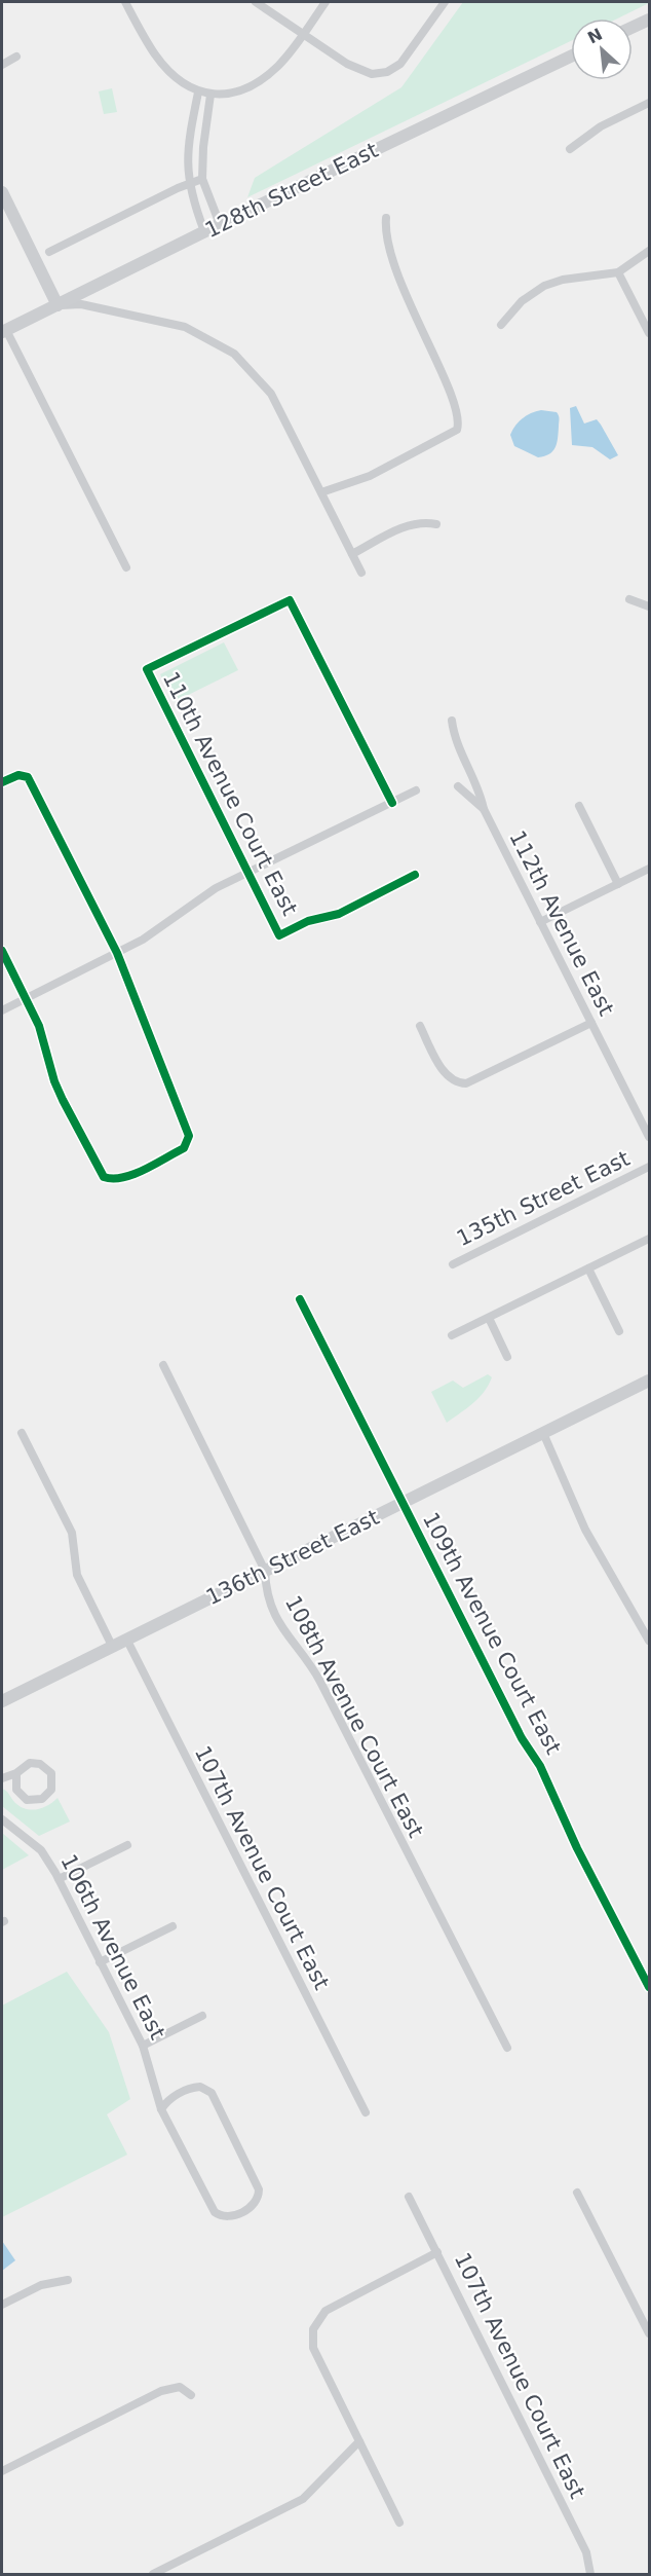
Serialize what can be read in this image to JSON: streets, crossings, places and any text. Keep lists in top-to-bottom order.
{
  "streets": {
    "street": [
      "128th Street East",
      "110th Avenue Court East",
      "112th Avenue East",
      "135th Street East",
      "136th Street East",
      "109th Avenue Court East",
      "108th Avenue Court East",
      "107th Avenue Court East",
      "106th Avenue East"
    ]
  },
  "crossings": [
    ["136th Street East", "109th Avenue Court East"],
    ["136th Street East", "108th Avenue Court East"],
    ["136th Street East", "107th Avenue Court East"]
  ],
  "north": "top left"
}
